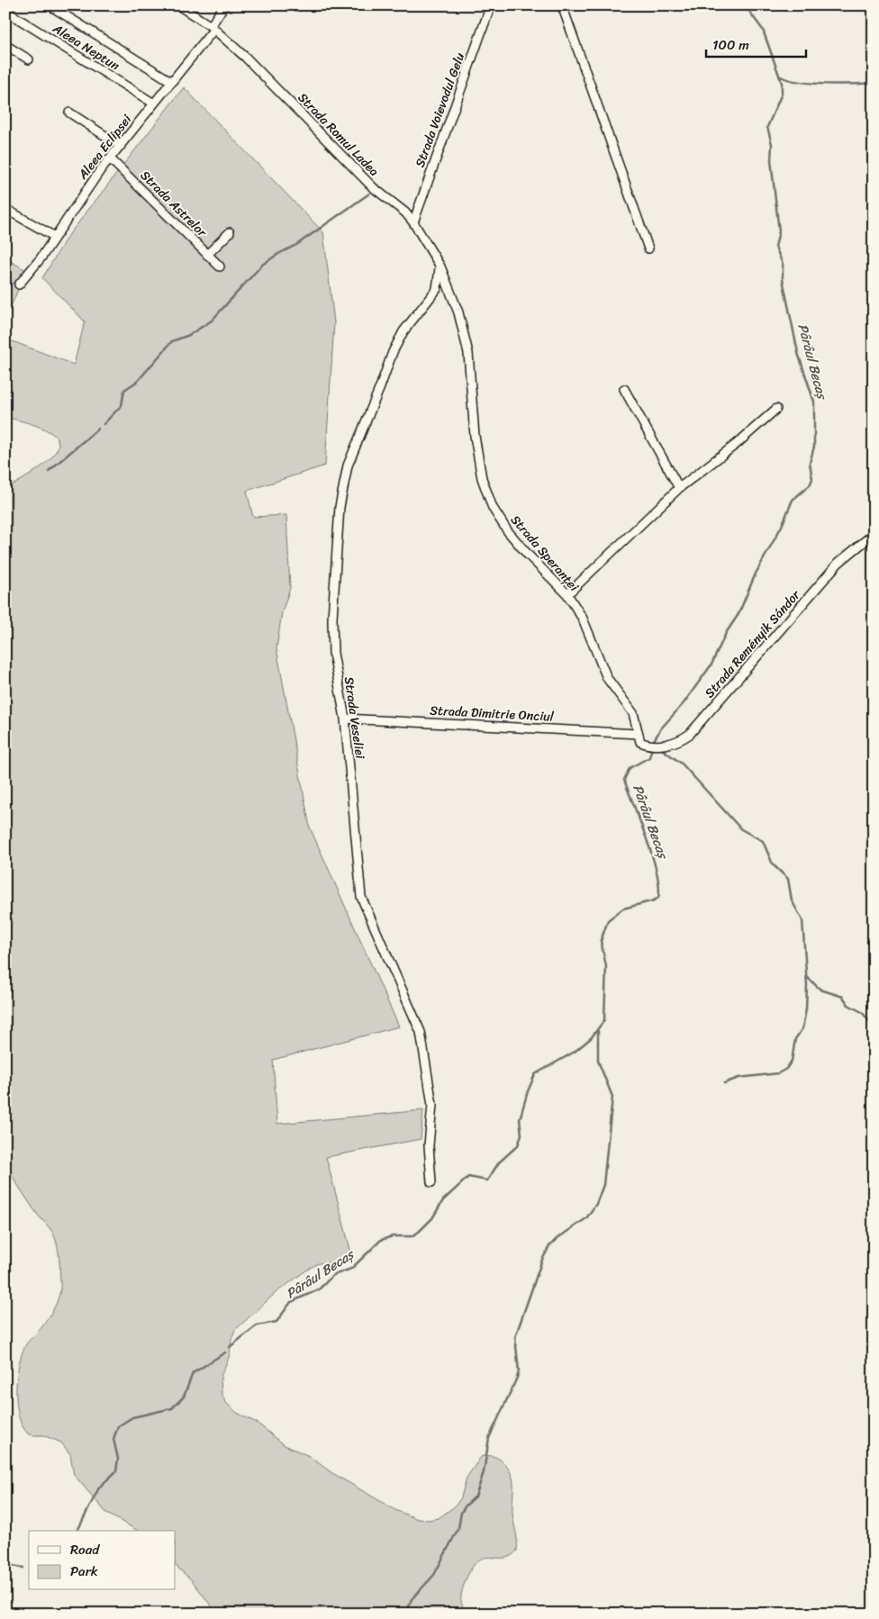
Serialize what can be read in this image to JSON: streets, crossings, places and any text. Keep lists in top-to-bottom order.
{
  "streets": {
    "street": [
      "Aleea Neptun",
      "Strada Voievodul Gelu",
      "Strada Romul Ladea",
      "Aleea Eclipsei",
      "Strada Astrelor",
      "Strada Speranței",
      "Strada Reményik Sándor",
      "Strada Dimitrie Onciul",
      "Strada Veseliei"
    ]
  },
  "crossings": [
    ["Aleea Neptun", "Aleea Eclipsei"],
    ["Strada Voievodul Gelu", "Strada Romul Ladea"],
    ["Strada Romul Ladea", "Aleea Eclipsei"],
    ["Strada Romul Ladea", "Strada Speranței"],
    ["Strada Romul Ladea", "Strada Veseliei"],
    ["Aleea Eclipsei", "Strada Astrelor"],
    ["Strada Speranței", "Strada Reményik Sándor"],
    ["Strada Speranței", "Strada Dimitrie Onciul"],
    ["Strada Speranței", "Strada Veseliei"],
    ["Strada Reményik Sándor", "Strada Dimitrie Onciul"],
    ["Strada Dimitrie Onciul", "Strada Veseliei"]
  ],
  "water": ["Pârâul Becaș"],
  "legend": ["Road", "Park"],
  "scale_bar": "100 m"
}
